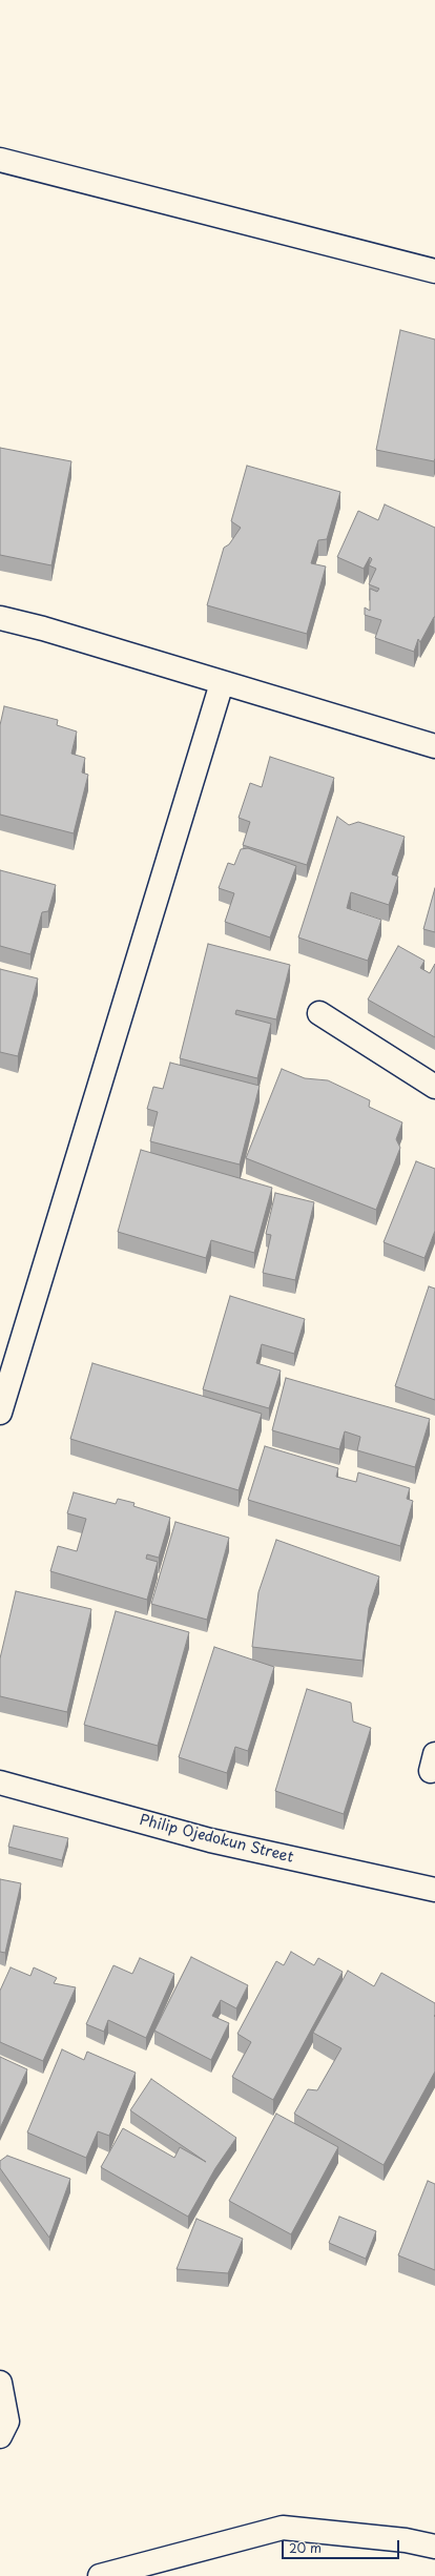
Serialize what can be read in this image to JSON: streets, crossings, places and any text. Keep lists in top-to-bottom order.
{
  "streets": {
    "street": ["Philip Ojedokun Street"]
  },
  "scale_bar": "20 m"
}
